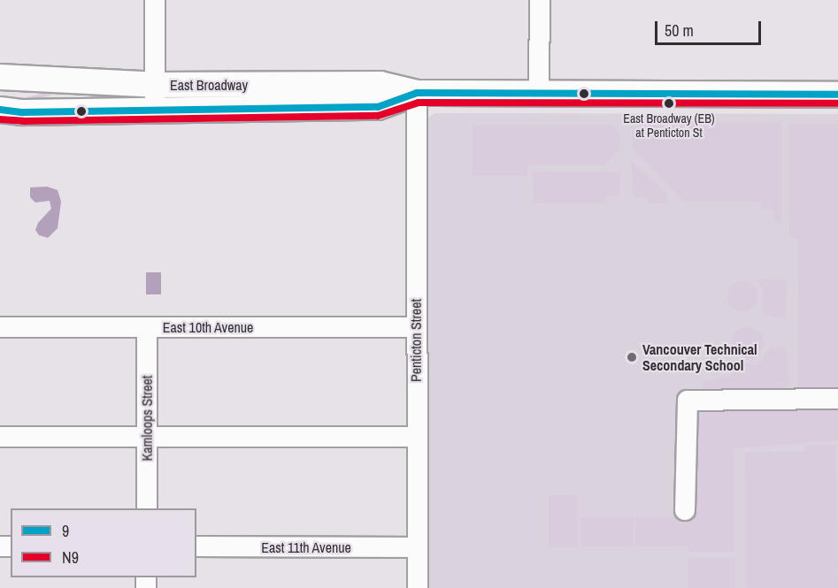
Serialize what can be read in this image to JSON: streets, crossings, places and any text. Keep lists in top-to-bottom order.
{
  "streets": {
    "main road": ["East Broadway"],
    "street": [
      "East 10th Avenue",
      "Penticton Street",
      "Kamloops Street",
      "East 11th Avenue"
    ]
  },
  "crossings": [
    ["East Broadway", "Penticton Street"],
    ["East 10th Avenue", "Penticton Street"],
    ["East 10th Avenue", "Kamloops Street"],
    ["Penticton Street", "East 11th Avenue"]
  ],
  "places": ["East Broadway (EB) at Penticton St", "Vancouver Technical Secondary School"],
  "lines": ["transit line 9", "transit line N9"],
  "legend": ["9", "N9"],
  "scale_bar": "50 m"
}
